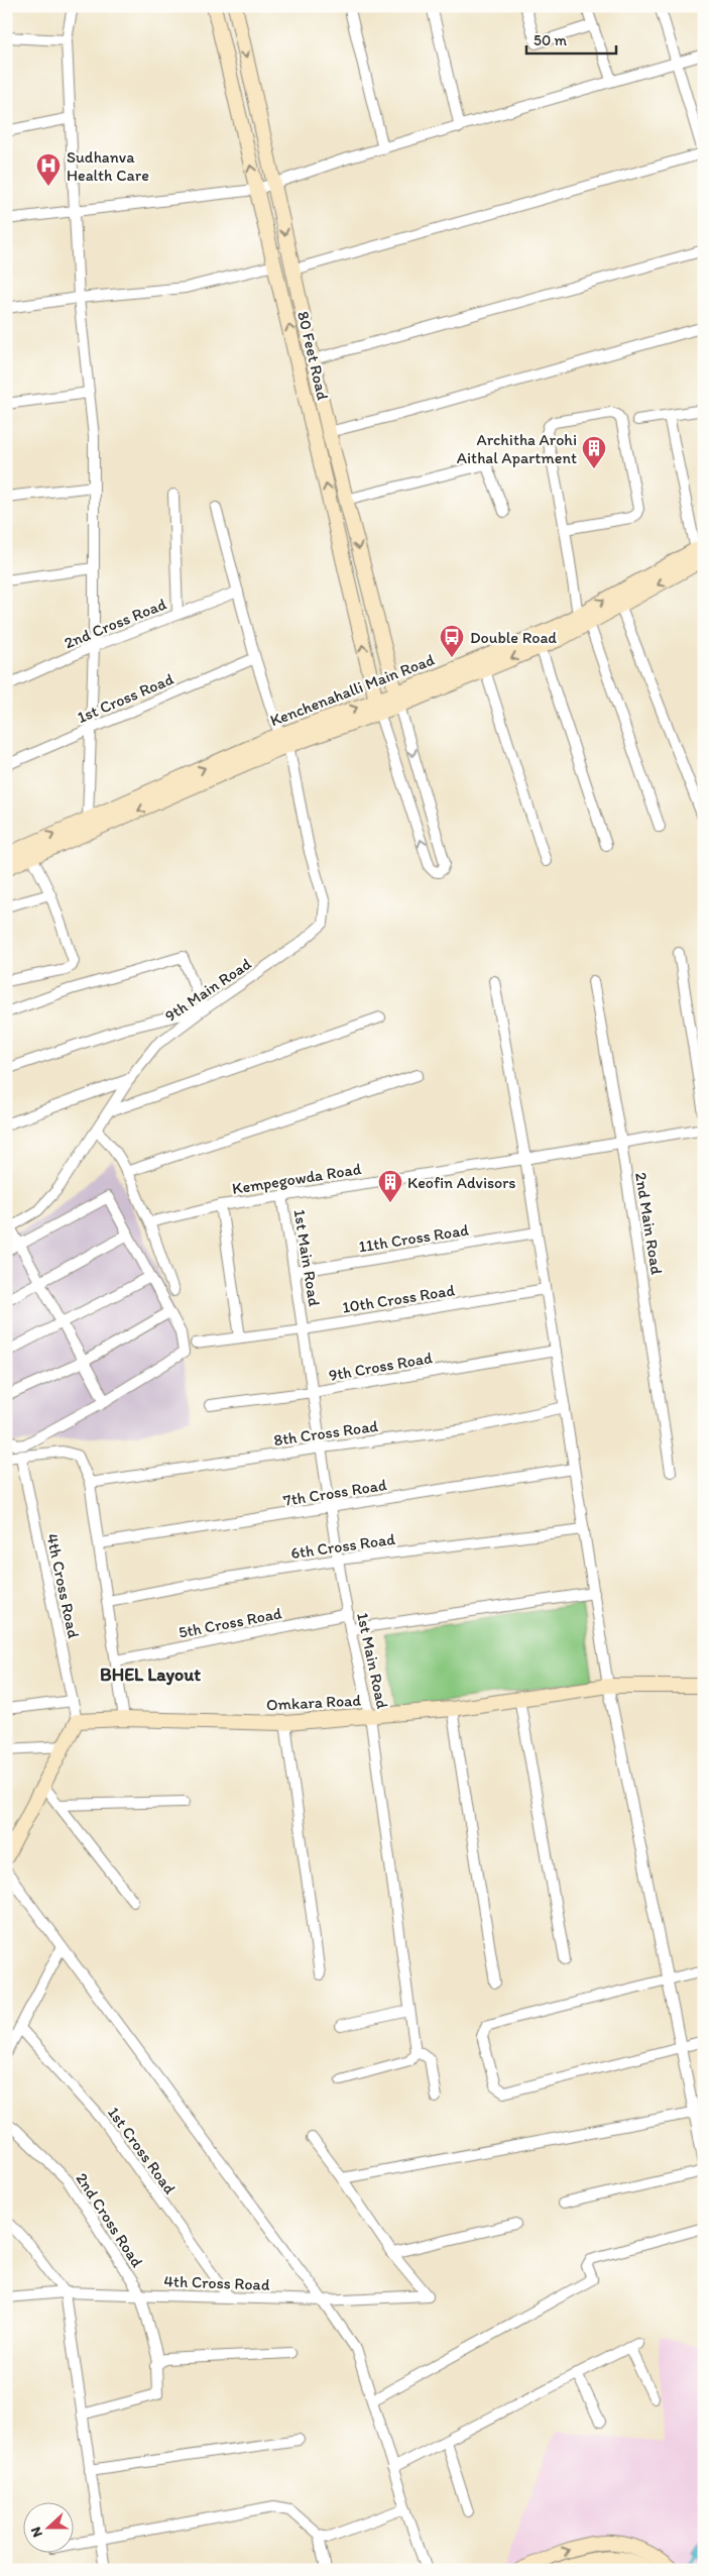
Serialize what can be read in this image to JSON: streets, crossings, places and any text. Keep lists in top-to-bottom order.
{
  "streets": {
    "main road": ["80 Feet Road", "Kenchenahalli Main Road", "Omkara Road"],
    "street": [
      "2nd Cross Road",
      "1st Cross Road",
      "9th Main Road",
      "Kempegowda Road",
      "2nd Main Road",
      "11th Cross Road",
      "1st Main Road",
      "10th Cross Road",
      "9th Cross Road",
      "8th Cross Road",
      "7th Cross Road",
      "6th Cross Road",
      "4th Cross Road",
      "5th Cross Road"
    ]
  },
  "crossings": [
    ["80 Feet Road", "Kenchenahalli Main Road"],
    ["2nd Cross Road", "9th Main Road"],
    ["2nd Cross Road", "4th Cross Road"],
    ["Kenchenahalli Main Road", "9th Main Road"],
    ["1st Cross Road", "9th Main Road"],
    ["1st Cross Road", "4th Cross Road"],
    ["Kempegowda Road", "2nd Main Road"],
    ["Kempegowda Road", "1st Main Road"],
    ["11th Cross Road", "1st Main Road"],
    ["1st Main Road", "10th Cross Road"],
    ["1st Main Road", "9th Cross Road"],
    ["1st Main Road", "8th Cross Road"],
    ["1st Main Road", "7th Cross Road"],
    ["1st Main Road", "6th Cross Road"],
    ["1st Main Road", "5th Cross Road"],
    ["1st Main Road", "Omkara Road"],
    ["4th Cross Road", "Omkara Road"]
  ],
  "districts": ["BHEL Layout"],
  "places": {
    "hospital": ["Sudhanva Health Care"],
    "building": ["Architha Arohi Aithal Apartment", "Keofin Advisors"],
    "bus stop": ["Double Road"]
  },
  "scale_bar": "50 m",
  "north": "left"
}
